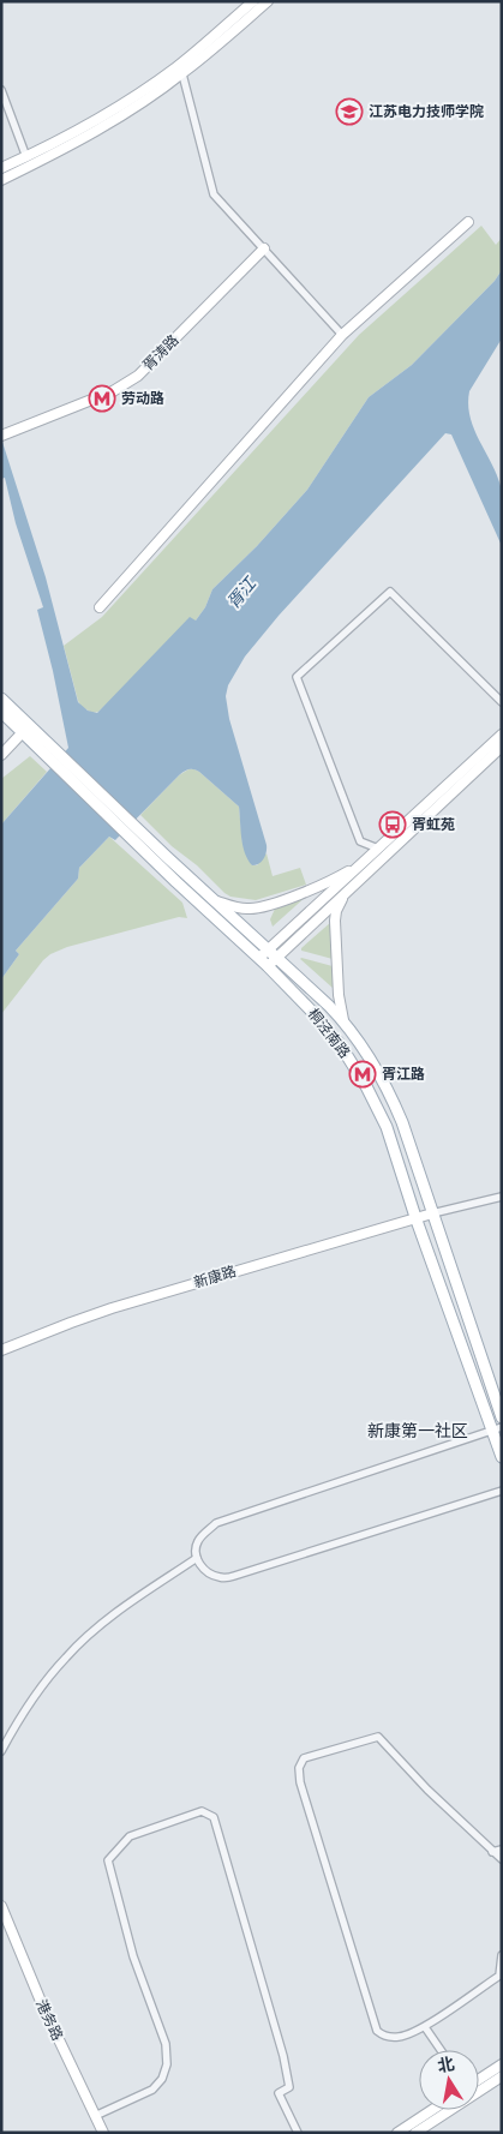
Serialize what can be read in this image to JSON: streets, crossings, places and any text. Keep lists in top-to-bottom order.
{
  "streets": {
    "main road": [
      "胥涛路",
      "桐泾南路",
      "新康路",
      "港务路"
    ]
  },
  "crossings": [
    ["桐泾南路", "新康路"]
  ],
  "districts": ["新康第一社区"],
  "water": ["胥江"],
  "places": {
    "school or university": ["江苏电力技师学院"],
    "metro station": ["劳动路", "胥江路"],
    "bus stop": ["胥虹苑"]
  },
  "north": "top"
}
